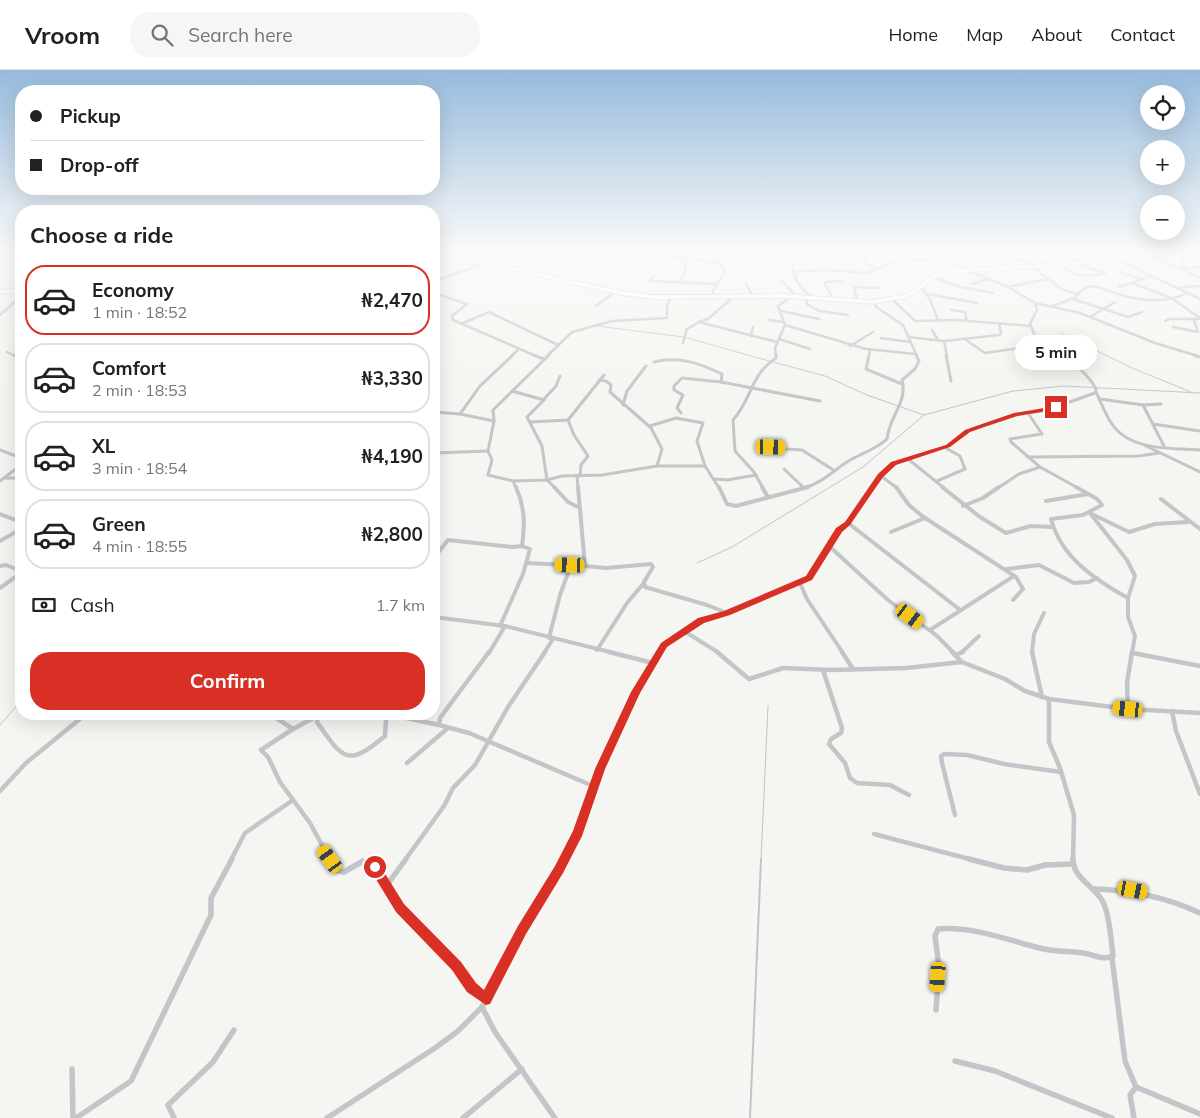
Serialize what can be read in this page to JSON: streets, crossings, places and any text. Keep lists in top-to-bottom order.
{
  "page": {
    "header": "Vroom",
    "search": "Search here",
    "nav": [
      "Home",
      "Map",
      "About",
      "Contact"
    ],
    "map_buttons": ["+", "−"],
    "banner": ["Pickup", "Drop-off"],
    "heading": "Choose a ride",
    "list": [
      {
        "name": "Economy",
        "note": "1 min · 18:52",
        "value": "₦2,470"
      },
      {
        "name": "Comfort",
        "note": "2 min · 18:53",
        "value": "₦3,330"
      },
      {
        "name": "XL",
        "note": "3 min · 18:54",
        "value": "₦4,190"
      },
      {
        "name": "Green",
        "note": "4 min · 18:55",
        "value": "₦2,800"
      }
    ],
    "bubble": "5 min",
    "pay": ["Cash", "1.7 km"],
    "buttons": "Confirm"
  }
}
